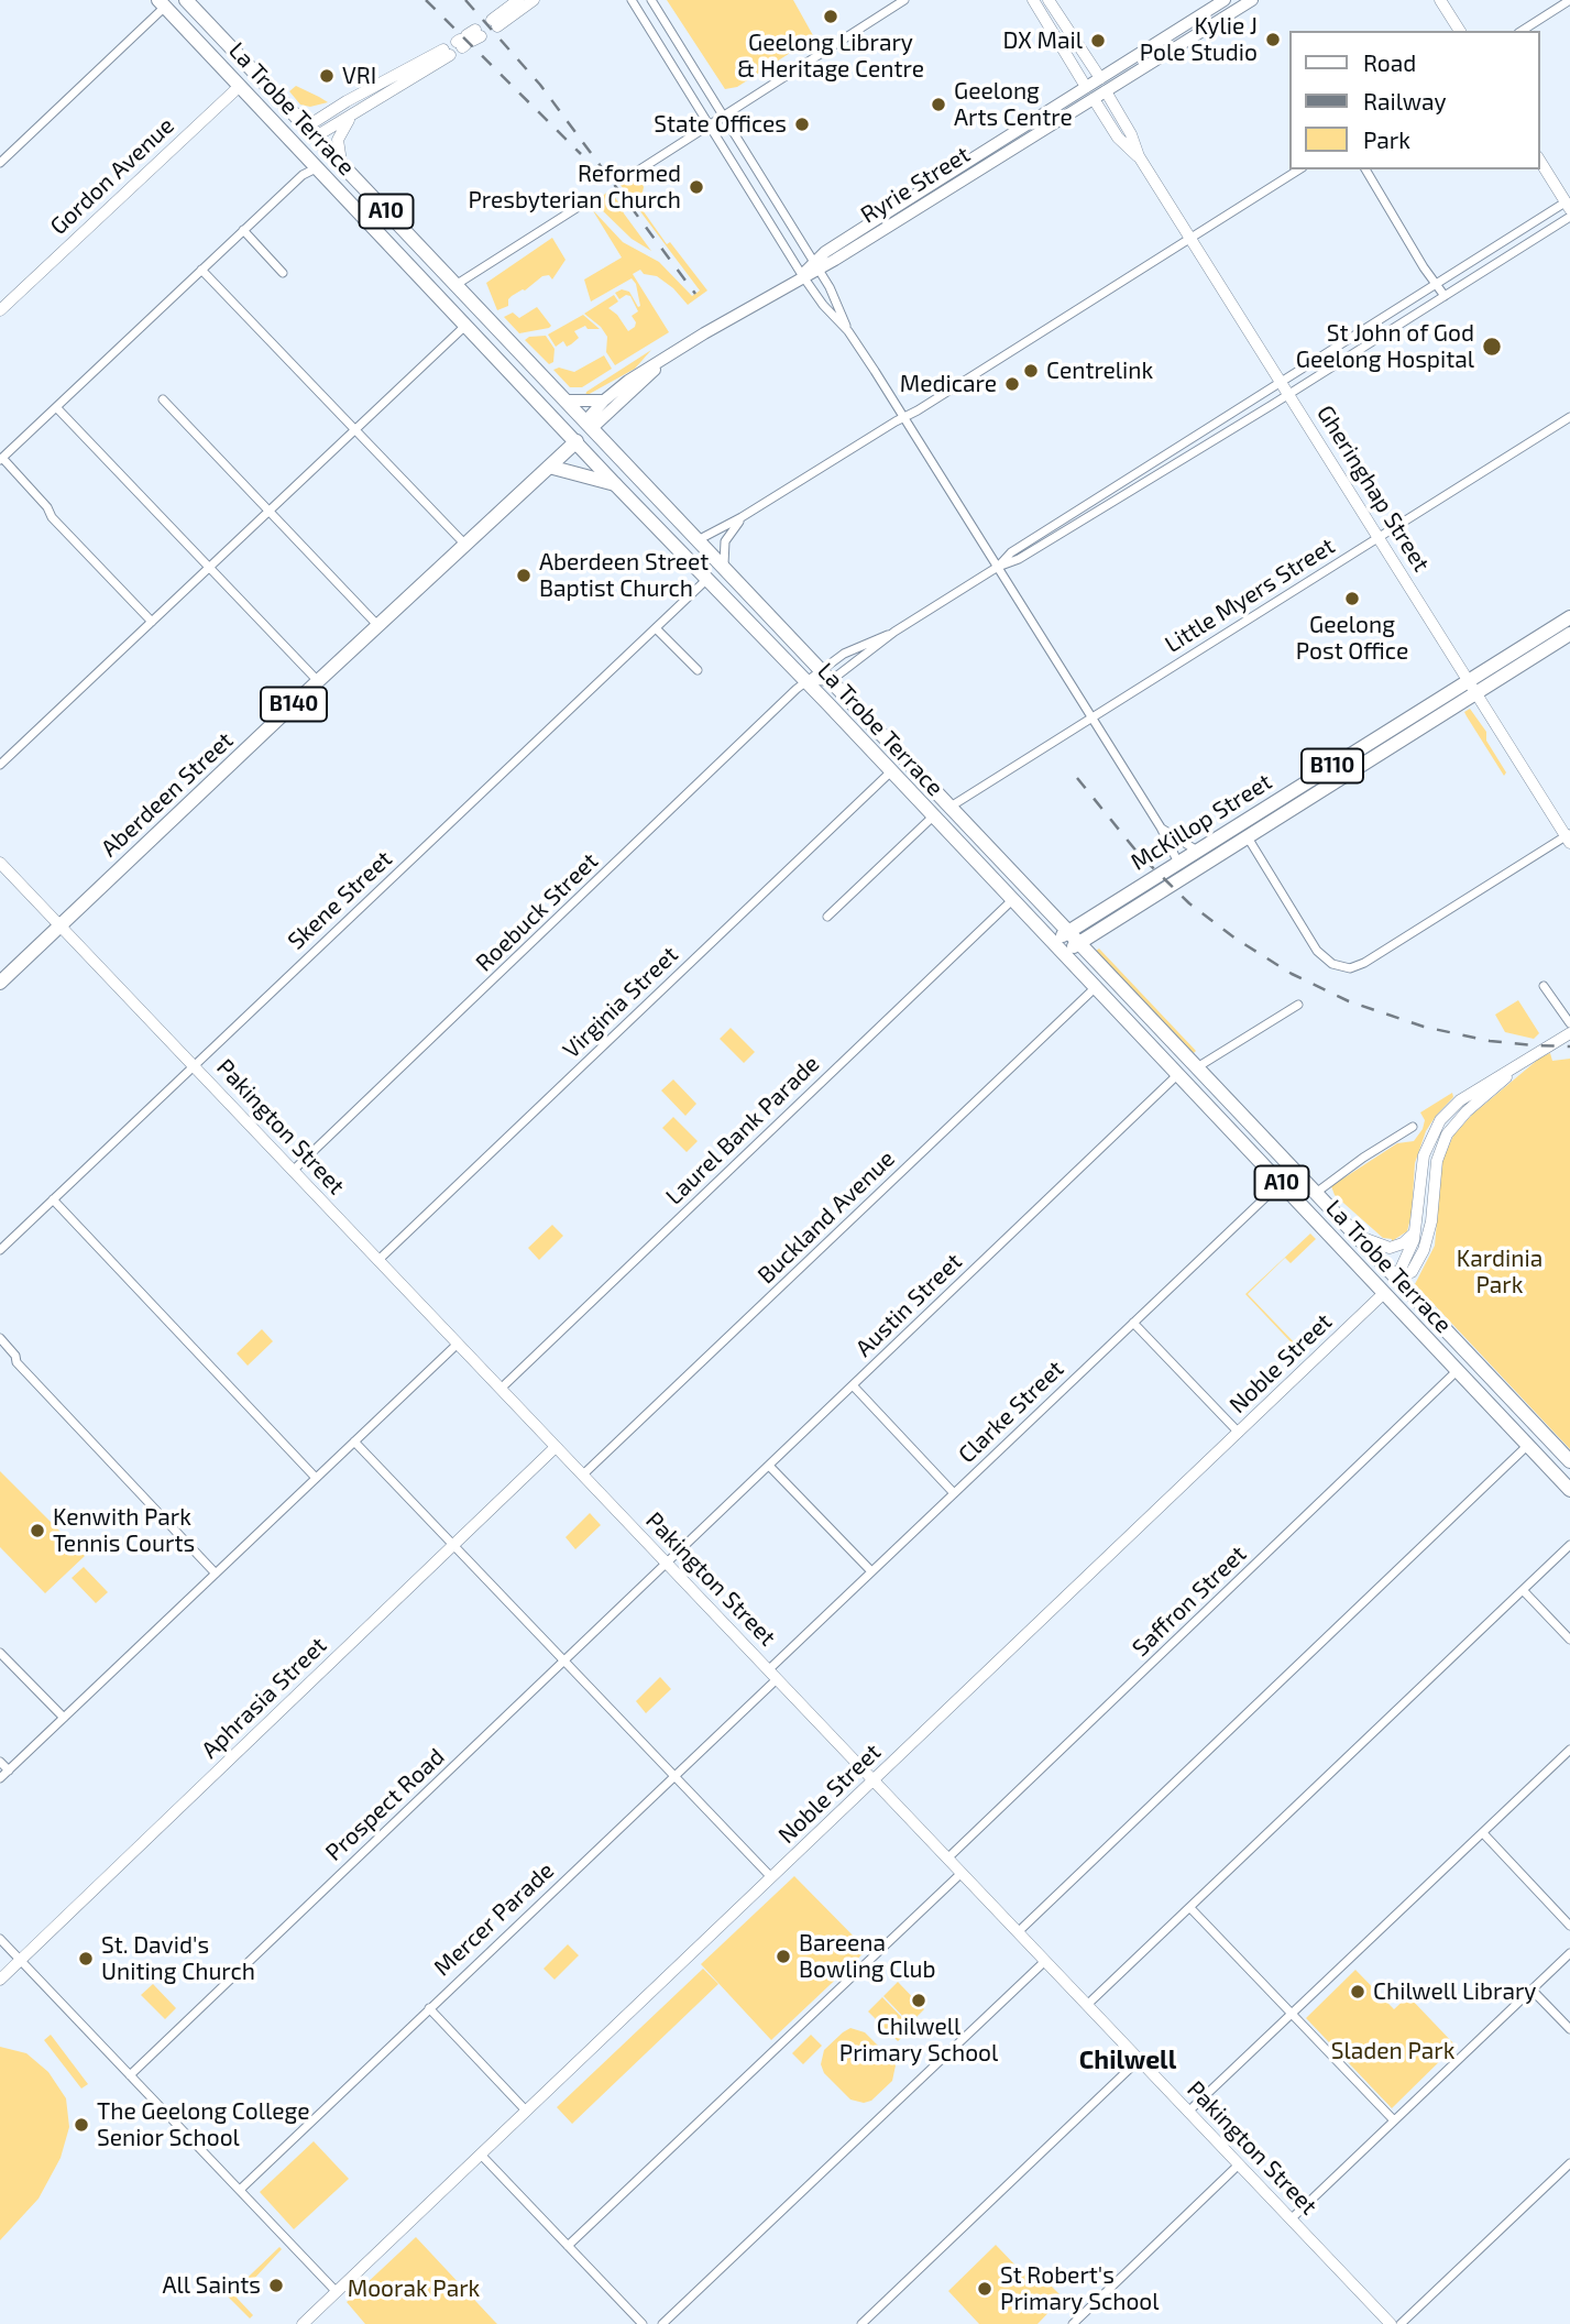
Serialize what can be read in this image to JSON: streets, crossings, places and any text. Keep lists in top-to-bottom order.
{
  "streets": {
    "main road": [
      "La Trobe Terrace",
      "Gordon Avenue",
      "Ryrie Street",
      "A10",
      "Gheringhap Street",
      "B140",
      "B110",
      "Aberdeen Street",
      "McKillop Street"
    ],
    "street": [
      "Little Myers Street",
      "Skene Street",
      "Roebuck Street",
      "Virginia Street",
      "Pakington Street",
      "Laurel Bank Parade",
      "Buckland Avenue",
      "Austin Street",
      "Noble Street",
      "Clarke Street",
      "Saffron Street",
      "Aphrasia Street",
      "Prospect Road",
      "Mercer Parade"
    ]
  },
  "crossings": [
    ["La Trobe Terrace", "Gordon Avenue"],
    ["La Trobe Terrace", "Ryrie Street"],
    ["La Trobe Terrace", "Little Myers Street"],
    ["La Trobe Terrace", "B140"],
    ["La Trobe Terrace", "Aberdeen Street"],
    ["La Trobe Terrace", "McKillop Street"],
    ["La Trobe Terrace", "Skene Street"],
    ["La Trobe Terrace", "Roebuck Street"],
    ["La Trobe Terrace", "Virginia Street"],
    ["La Trobe Terrace", "Laurel Bank Parade"],
    ["La Trobe Terrace", "Buckland Avenue"],
    ["La Trobe Terrace", "Austin Street"],
    ["La Trobe Terrace", "Noble Street"],
    ["La Trobe Terrace", "Clarke Street"],
    ["La Trobe Terrace", "Saffron Street"],
    ["Ryrie Street", "Gheringhap Street"],
    ["Ryrie Street", "B140"],
    ["Gheringhap Street", "Little Myers Street"],
    ["Gheringhap Street", "McKillop Street"],
    ["B140", "Aberdeen Street"],
    ["Aberdeen Street", "Pakington Street"],
    ["Skene Street", "Pakington Street"],
    ["Roebuck Street", "Pakington Street"],
    ["Virginia Street", "Pakington Street"],
    ["Pakington Street", "Laurel Bank Parade"],
    ["Pakington Street", "Buckland Avenue"],
    ["Pakington Street", "Austin Street"],
    ["Pakington Street", "Noble Street"],
    ["Pakington Street", "Clarke Street"],
    ["Pakington Street", "Saffron Street"],
    ["Pakington Street", "Aphrasia Street"],
    ["Pakington Street", "Prospect Road"],
    ["Pakington Street", "Mercer Parade"],
    ["Austin Street", "Prospect Road"],
    ["Clarke Street", "Mercer Parade"]
  ],
  "districts": ["Chilwell"],
  "parks": ["Kardinia Park", "Sladen Park", "Moorak Park"],
  "places": [
    "Geelong Library & Heritage Centre",
    "Kylie J Pole Studio",
    "DX Mail",
    "VRI",
    "Geelong Arts Centre",
    "State Offices",
    "Reformed Presbyterian Church",
    "St John of God Geelong Hospital",
    "Centrelink",
    "Medicare",
    "Aberdeen Street Baptist Church",
    "Geelong Post Office",
    "Kenwith Park Tennis Courts",
    "Bareena Bowling Club",
    "St. David's Uniting Church",
    "Chilwell Library",
    "Chilwell Primary School",
    "The Geelong College Senior School",
    "All Saints",
    "St Robert's Primary School"
  ],
  "legend": ["Road", "Railway", "Park"]
}
